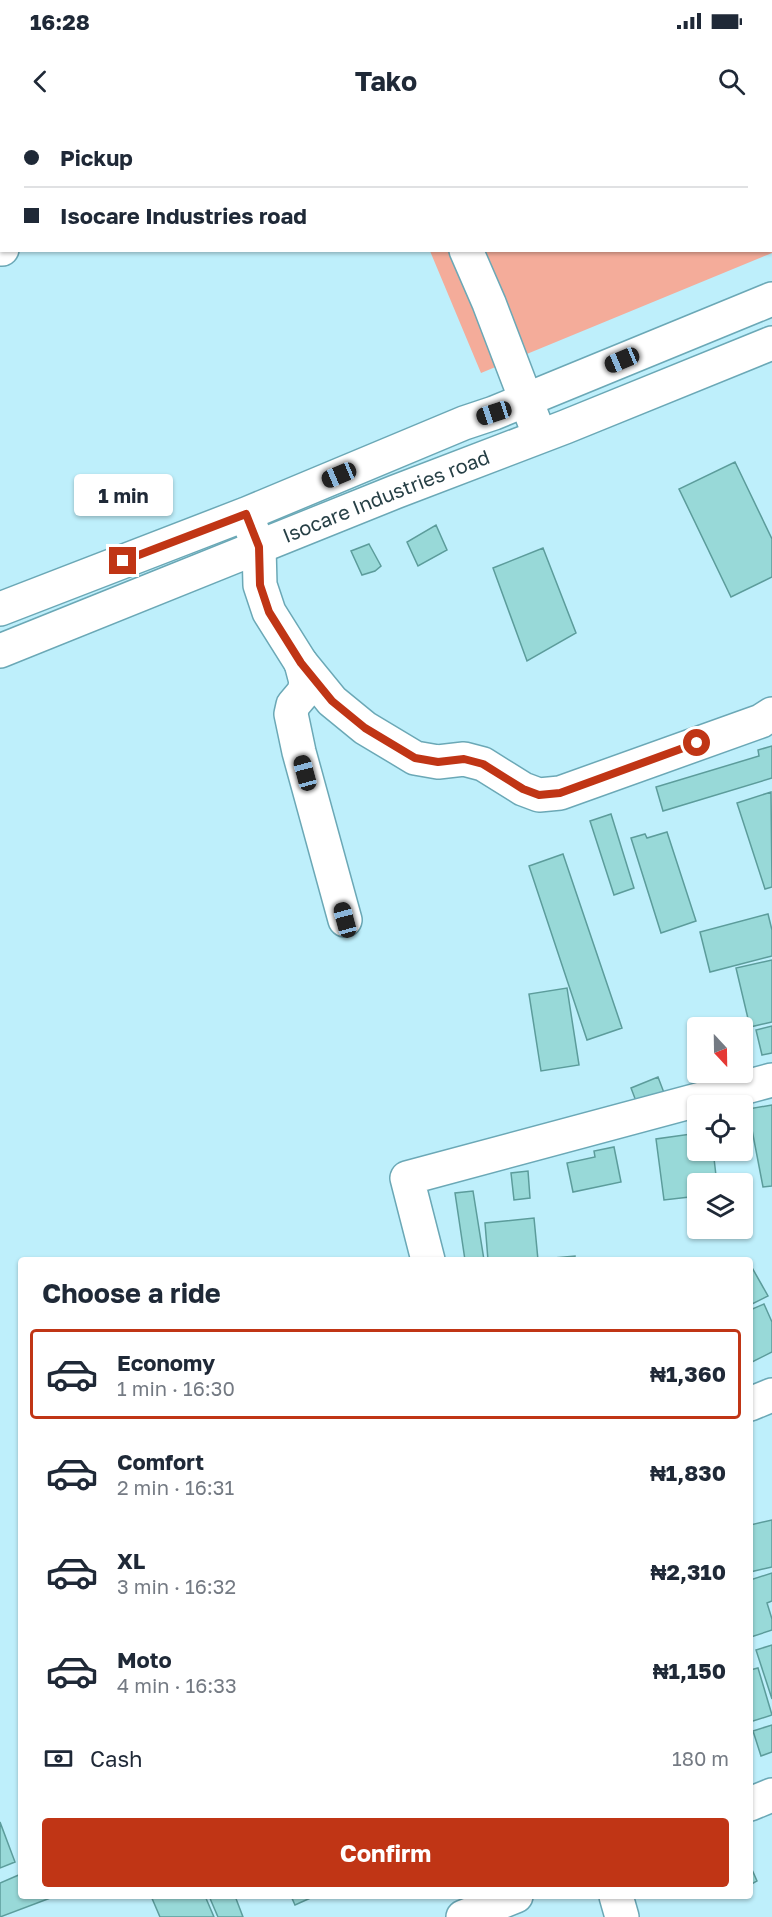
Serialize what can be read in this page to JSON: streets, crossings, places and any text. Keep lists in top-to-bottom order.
{
  "streets": {
    "street": ["Isocare Industries road"]
  },
  "north": "bottom",
  "page": {
    "status": "16:28",
    "header": "Tako",
    "banner": ["Pickup", "Isocare Industries road"],
    "bubble": "1 min",
    "heading": "Choose a ride",
    "list": [
      {
        "name": "Economy",
        "note": "1 min · 16:30",
        "value": "₦1,360"
      },
      {
        "name": "Comfort",
        "note": "2 min · 16:31",
        "value": "₦1,830"
      },
      {
        "name": "XL",
        "note": "3 min · 16:32",
        "value": "₦2,310"
      },
      {
        "name": "Moto",
        "note": "4 min · 16:33",
        "value": "₦1,150"
      }
    ],
    "pay": ["Cash", "180 m"],
    "buttons": "Confirm"
  }
}
